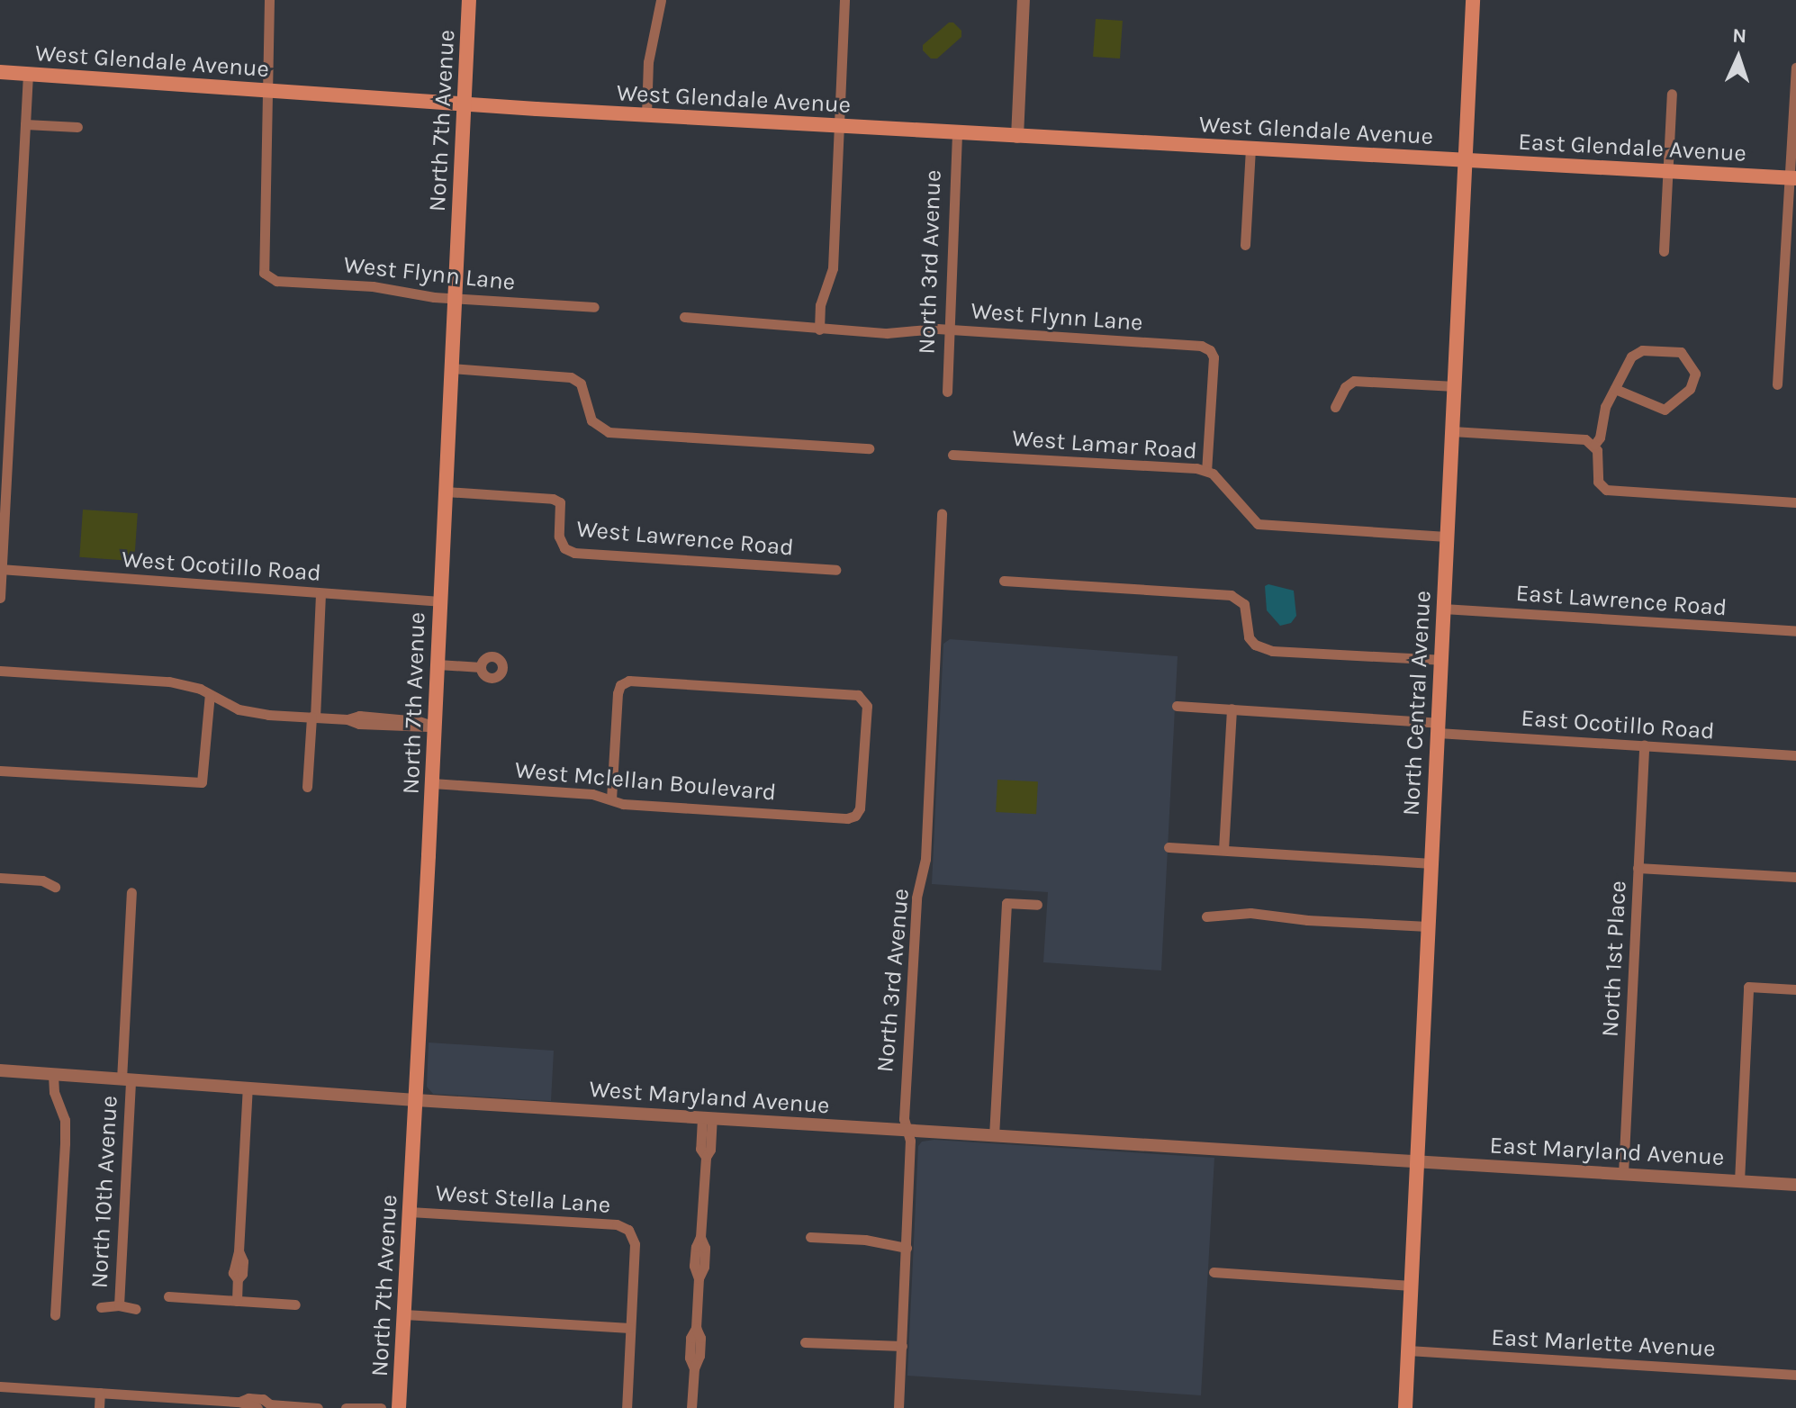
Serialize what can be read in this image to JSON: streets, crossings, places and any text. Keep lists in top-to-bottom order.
{
  "streets": {
    "main road": [
      "West Glendale Avenue",
      "North 7th Avenue",
      "East Glendale Avenue",
      "North Central Avenue"
    ],
    "street": [
      "North 3rd Avenue",
      "West Flynn Lane",
      "West Lamar Road",
      "West Lawrence Road",
      "West Ocotillo Road",
      "East Lawrence Road",
      "East Ocotillo Road",
      "West Mclellan Boulevard",
      "North 1st Place",
      "West Maryland Avenue",
      "East Maryland Avenue",
      "North 10th Avenue",
      "West Stella Lane",
      "East Marlette Avenue"
    ]
  },
  "crossings": [
    ["West Glendale Avenue", "North 7th Avenue"],
    ["West Glendale Avenue", "East Glendale Avenue"],
    ["West Glendale Avenue", "North 3rd Avenue"],
    ["West Glendale Avenue", "West Flynn Lane"],
    ["West Glendale Avenue", "North Central Avenue"],
    ["North 7th Avenue", "West Flynn Lane"],
    ["North 7th Avenue", "West Lawrence Road"],
    ["North 7th Avenue", "West Ocotillo Road"],
    ["North 7th Avenue", "West Mclellan Boulevard"],
    ["North 7th Avenue", "West Maryland Avenue"],
    ["North 7th Avenue", "West Stella Lane"],
    ["East Glendale Avenue", "North Central Avenue"],
    ["North 3rd Avenue", "West Flynn Lane"],
    ["North 3rd Avenue", "West Maryland Avenue"],
    ["West Flynn Lane", "West Lamar Road"],
    ["West Lamar Road", "North Central Avenue"],
    ["East Lawrence Road", "North Central Avenue"],
    ["North Central Avenue", "East Ocotillo Road"],
    ["North Central Avenue", "West Maryland Avenue"],
    ["North Central Avenue", "East Maryland Avenue"],
    ["North Central Avenue", "East Marlette Avenue"],
    ["East Ocotillo Road", "North 1st Place"],
    ["North 1st Place", "East Maryland Avenue"],
    ["West Maryland Avenue", "East Maryland Avenue"],
    ["West Maryland Avenue", "North 10th Avenue"]
  ],
  "north": "top"
}
